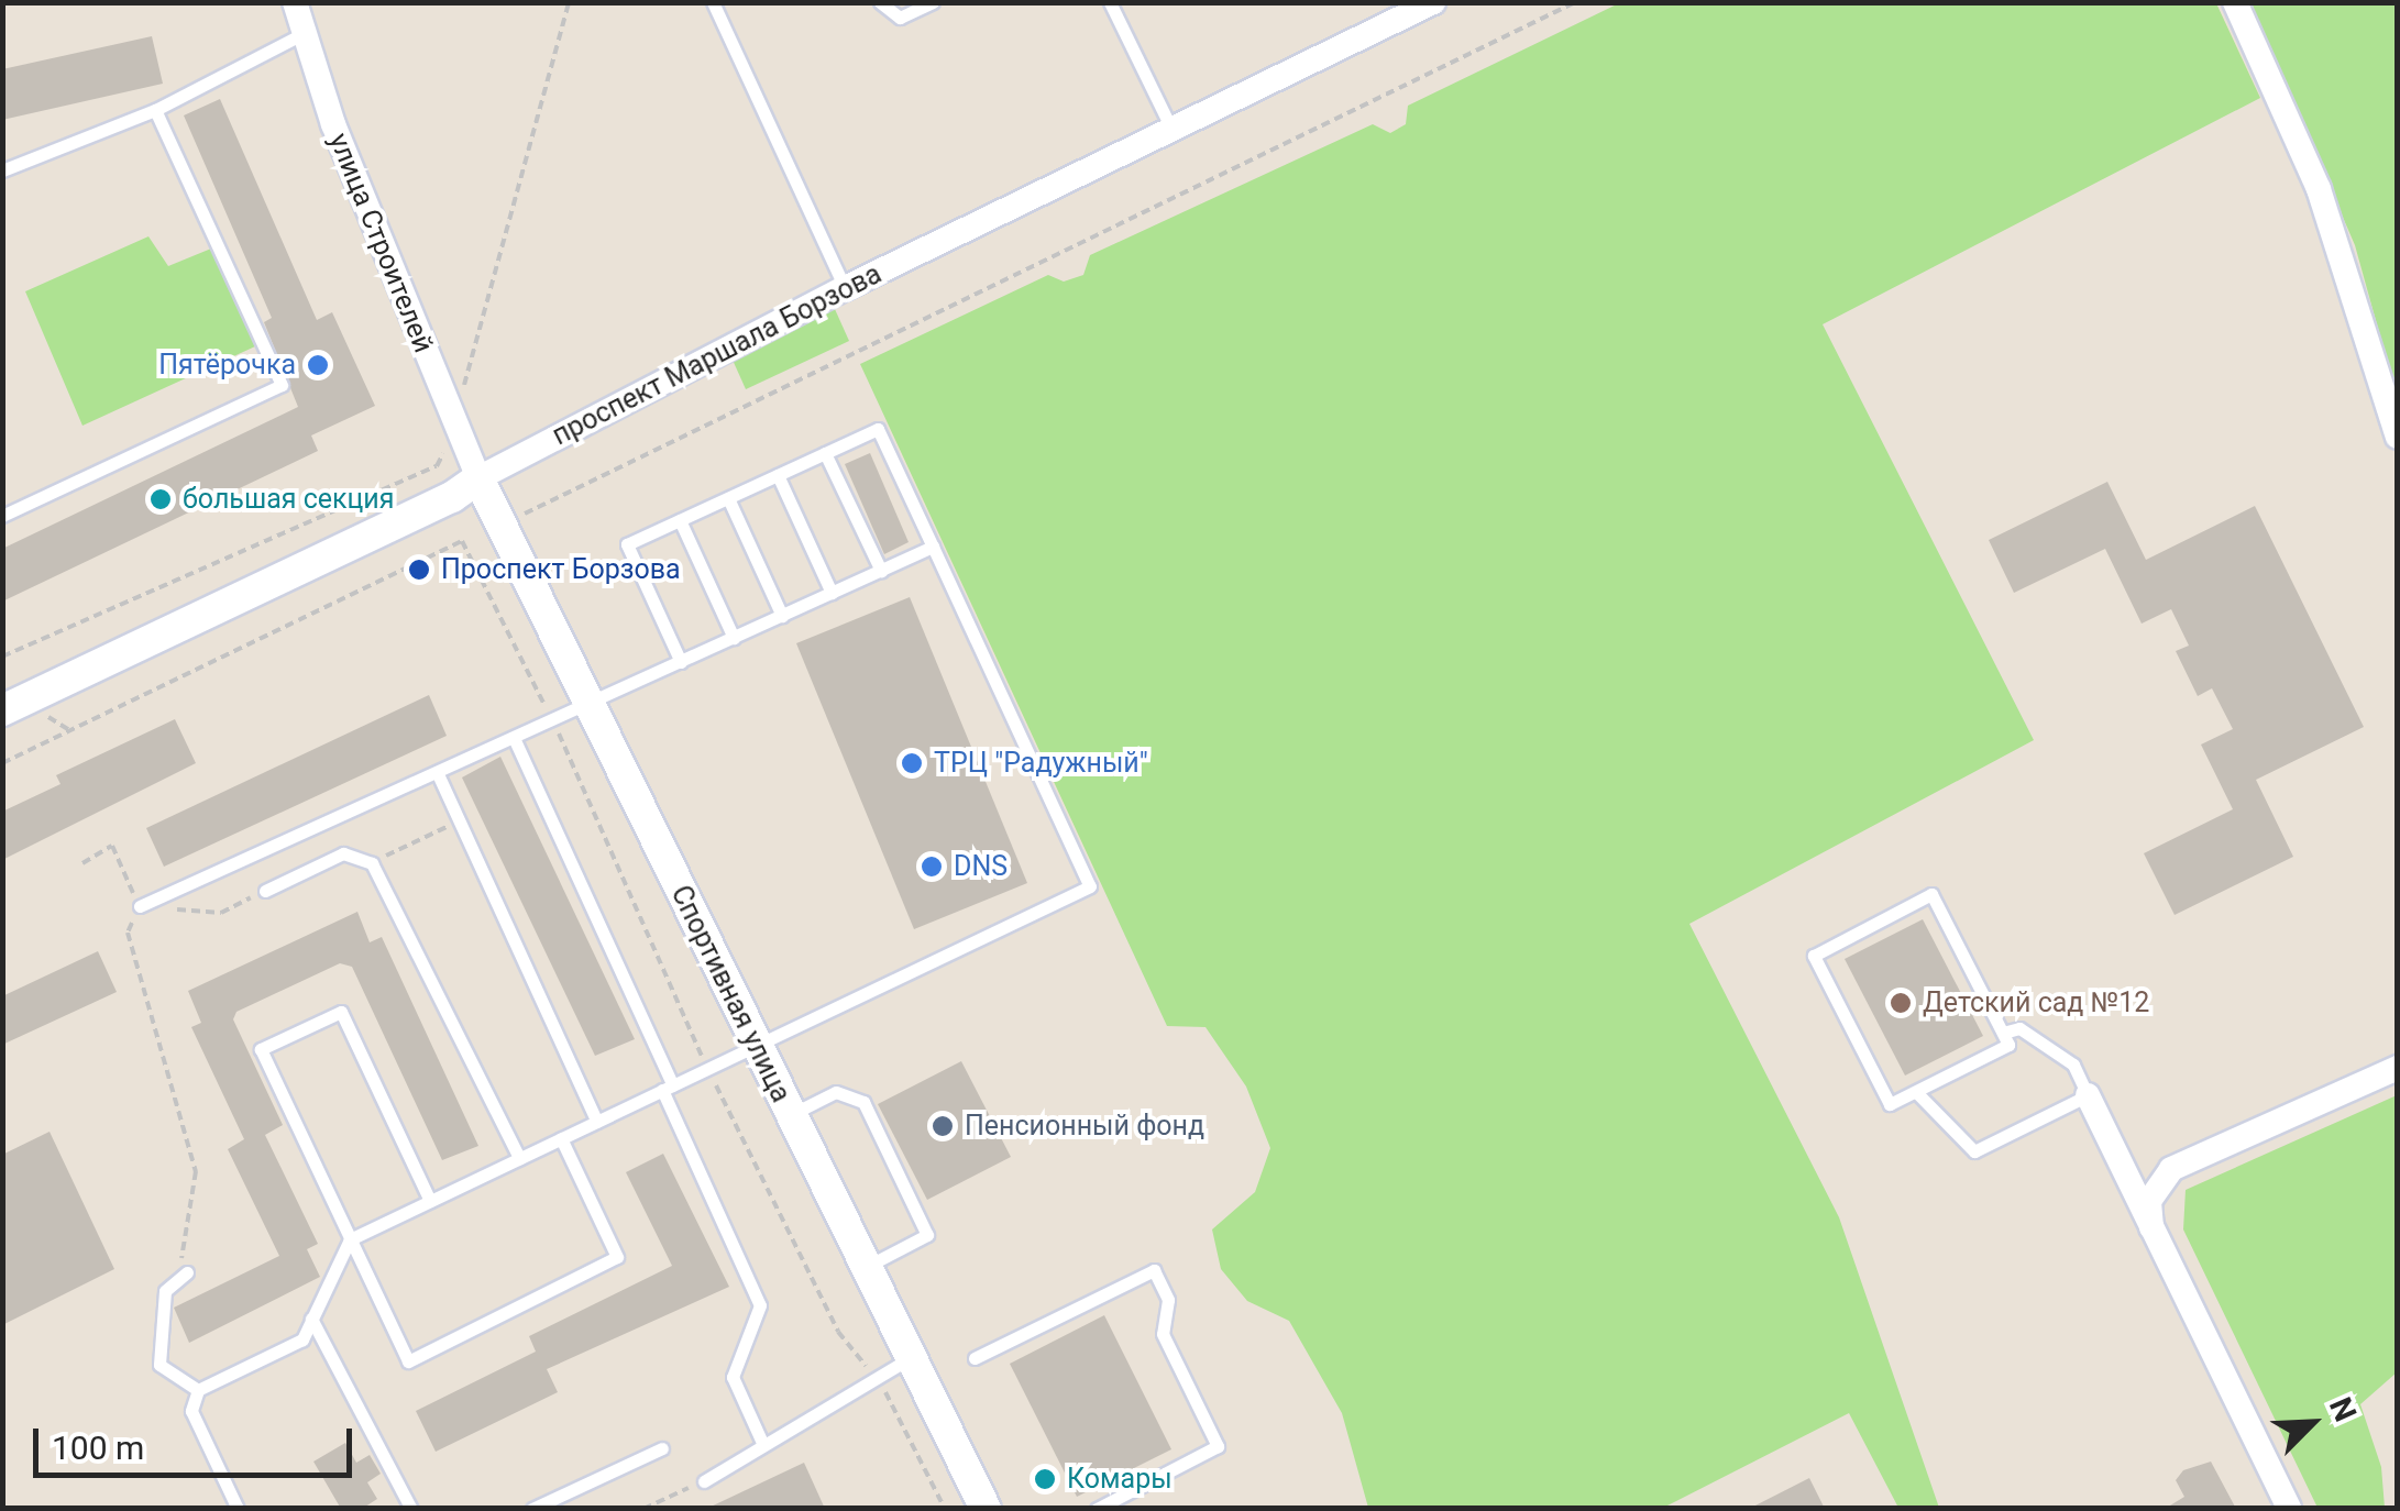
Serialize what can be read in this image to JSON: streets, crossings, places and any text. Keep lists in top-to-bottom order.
{
  "streets": {
    "street": ["улица Строителей", "проспект Маршала Борзова", "Спортивная улица"]
  },
  "crossings": [
    ["улица Строителей", "проспект Маршала Борзова"],
    ["улица Строителей", "Спортивная улица"],
    ["проспект Маршала Борзова", "Спортивная улица"]
  ],
  "places": [
    "Пятёрочка",
    "большая секция",
    "Проспект Борзова",
    "ТРЦ \"Радужный\"",
    "DNS",
    "Детский сад №12",
    "Пенсионный фонд",
    "Комары"
  ],
  "scale_bar": "100 m",
  "north": "top right"
}
